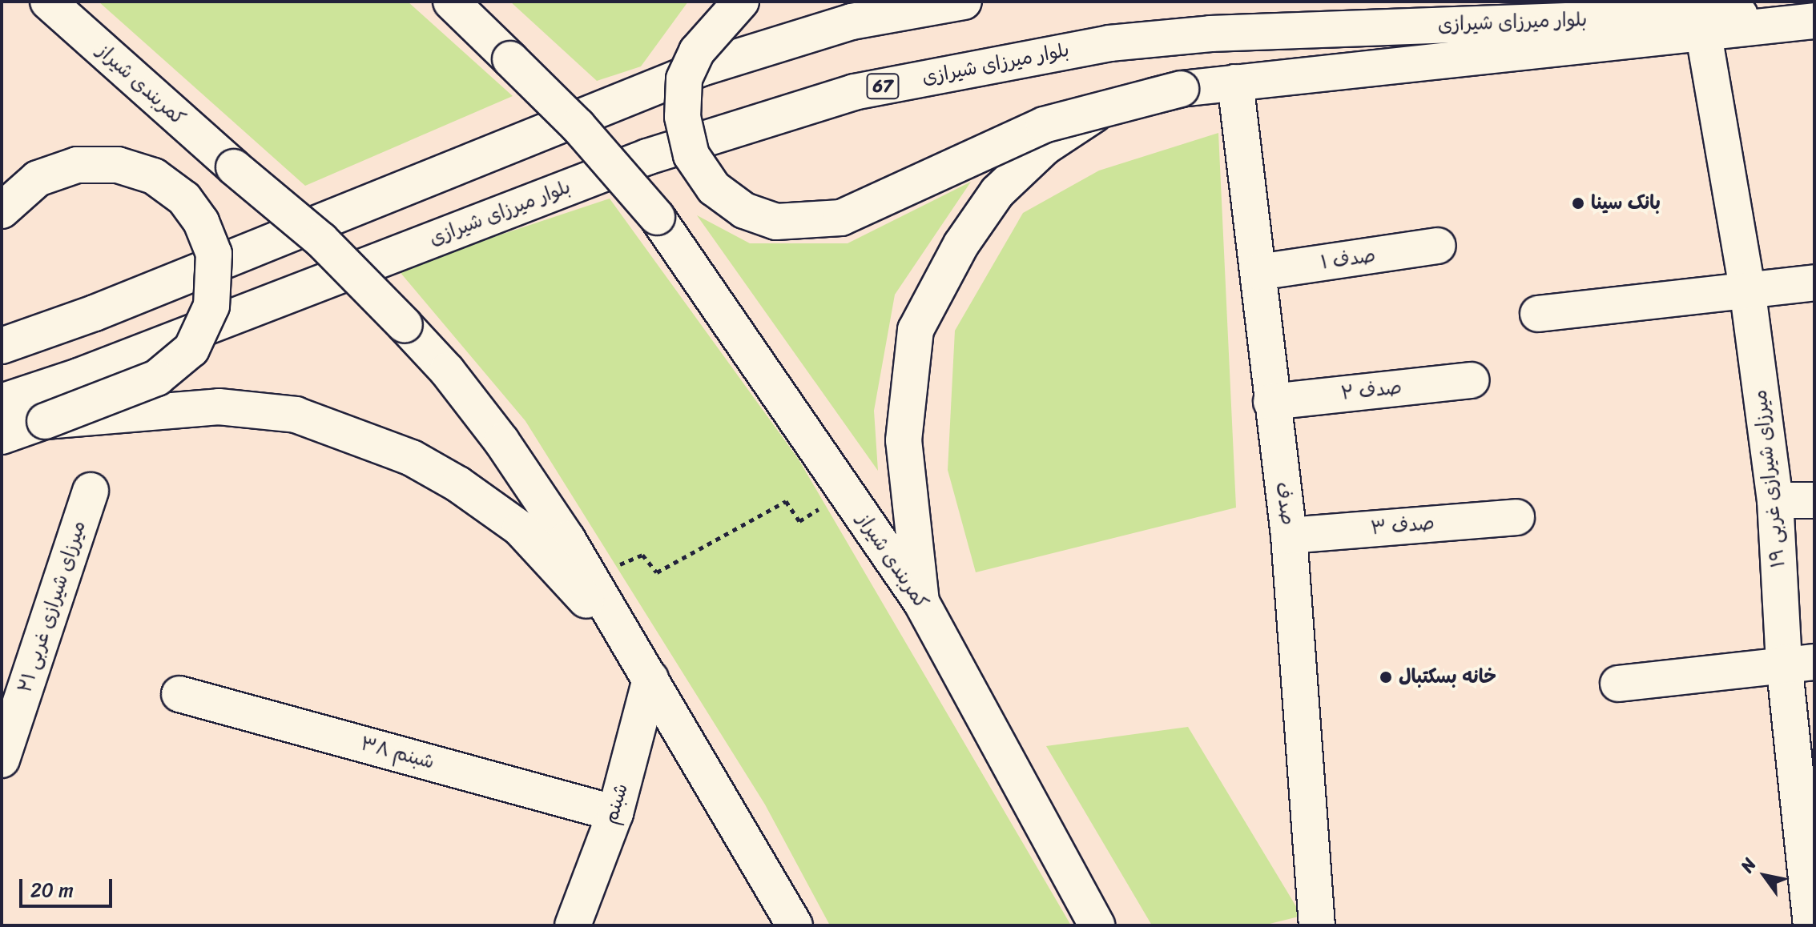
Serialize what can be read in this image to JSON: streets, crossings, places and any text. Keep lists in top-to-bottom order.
{
  "streets": {
    "main road": [
      "بلوار میرزای شیرازی",
      "کمربندی شیراز",
      "67",
      "۱ صدف",
      "۲ صدف",
      "۱۹ میرزای شیرازی غربی",
      "صدف",
      "صدف ۳",
      "۲۱ میرزای شیرازی غربی",
      "شبنم ۳۸",
      "شبنم"
    ]
  },
  "crossings": [
    ["۱ صدف", "صدف"],
    ["۲ صدف", "صدف"],
    ["صدف", "صدف ۳"],
    ["شبنم ۳۸", "شبنم"]
  ],
  "places": ["بانک سینا", "خانه بسکتبال"],
  "scale_bar": "20 m",
  "north": "top left"
}
